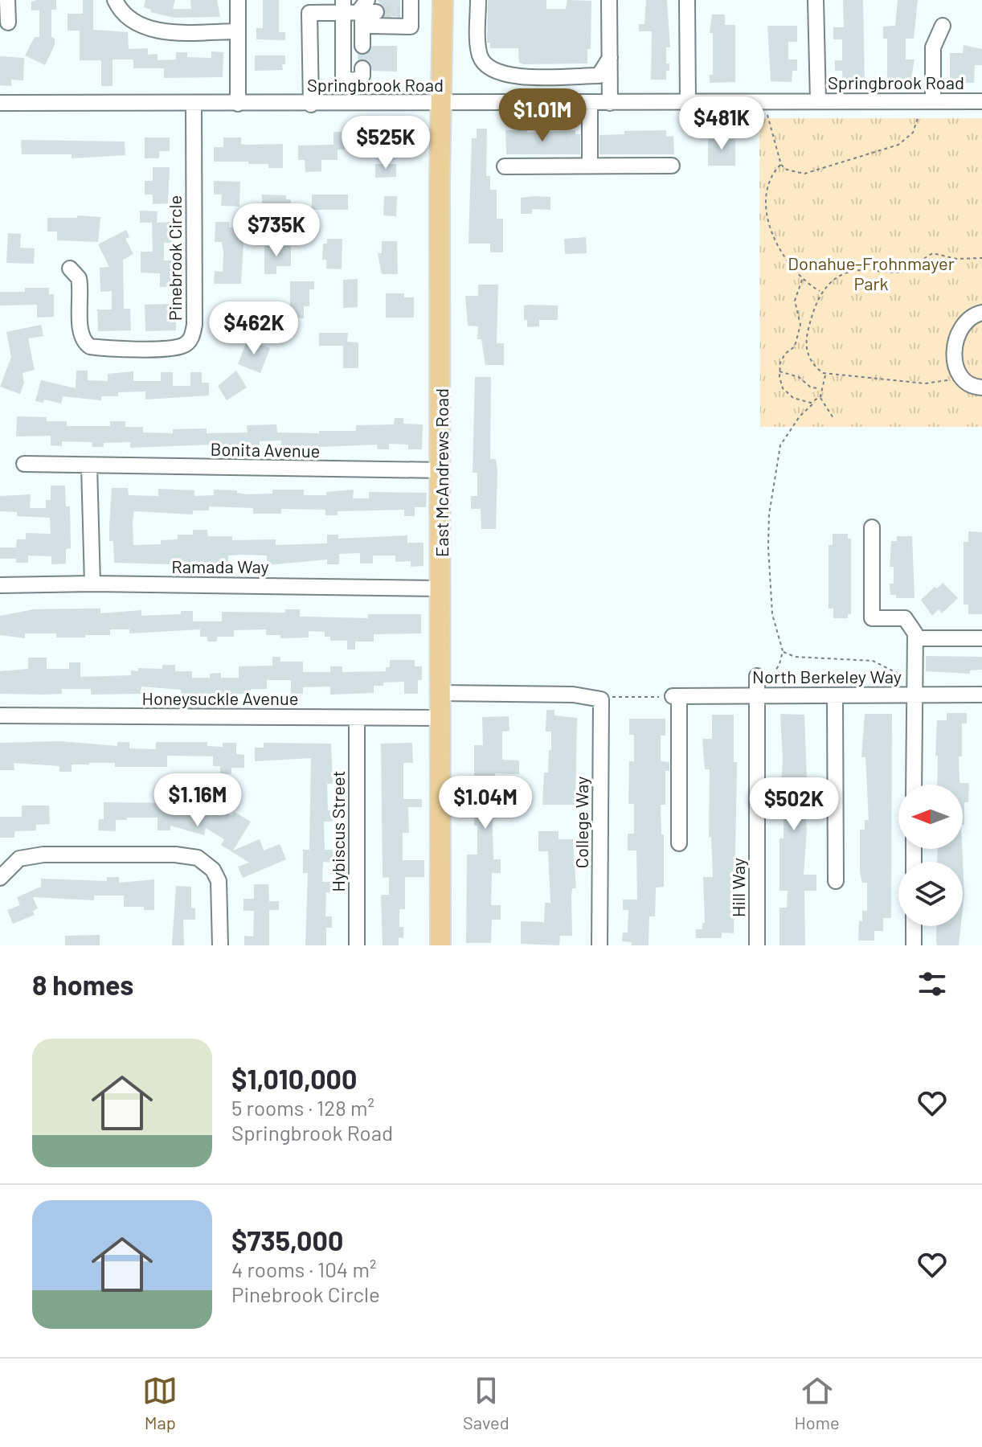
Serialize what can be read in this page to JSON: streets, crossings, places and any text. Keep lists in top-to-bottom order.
{
  "streets": {
    "main road": ["East McAndrews Road"],
    "street": [
      "Springbrook Road",
      "Pinebrook Circle",
      "Bonita Avenue",
      "Ramada Way",
      "North Berkeley Way",
      "Honeysuckle Avenue",
      "College Way",
      "Hybiscus Street",
      "Hill Way"
    ]
  },
  "crossings": [
    ["Springbrook Road", "Pinebrook Circle"],
    ["Springbrook Road", "East McAndrews Road"],
    ["Bonita Avenue", "East McAndrews Road"],
    ["East McAndrews Road", "Ramada Way"],
    ["East McAndrews Road", "Honeysuckle Avenue"],
    ["North Berkeley Way", "Hill Way"],
    ["Honeysuckle Avenue", "Hybiscus Street"]
  ],
  "parks": ["Donahue-Frohnmayer Park"],
  "north": "left",
  "page": {
    "price": [
      "$1.01M",
      "$481K",
      "$525K",
      "$735K",
      "$462K",
      "$1.16M",
      "$1.04M",
      "$502K"
    ],
    "heading": "8 homes",
    "list": [
      {
        "name": "$1,010,000",
        "note": "5 rooms · 128 m² · Springbrook Road"
      },
      {
        "name": "$735,000",
        "note": "4 rooms · 104 m² · Pinebrook Circle"
      }
    ],
    "tabs": ["Map", "Saved", "Home"]
  }
}
